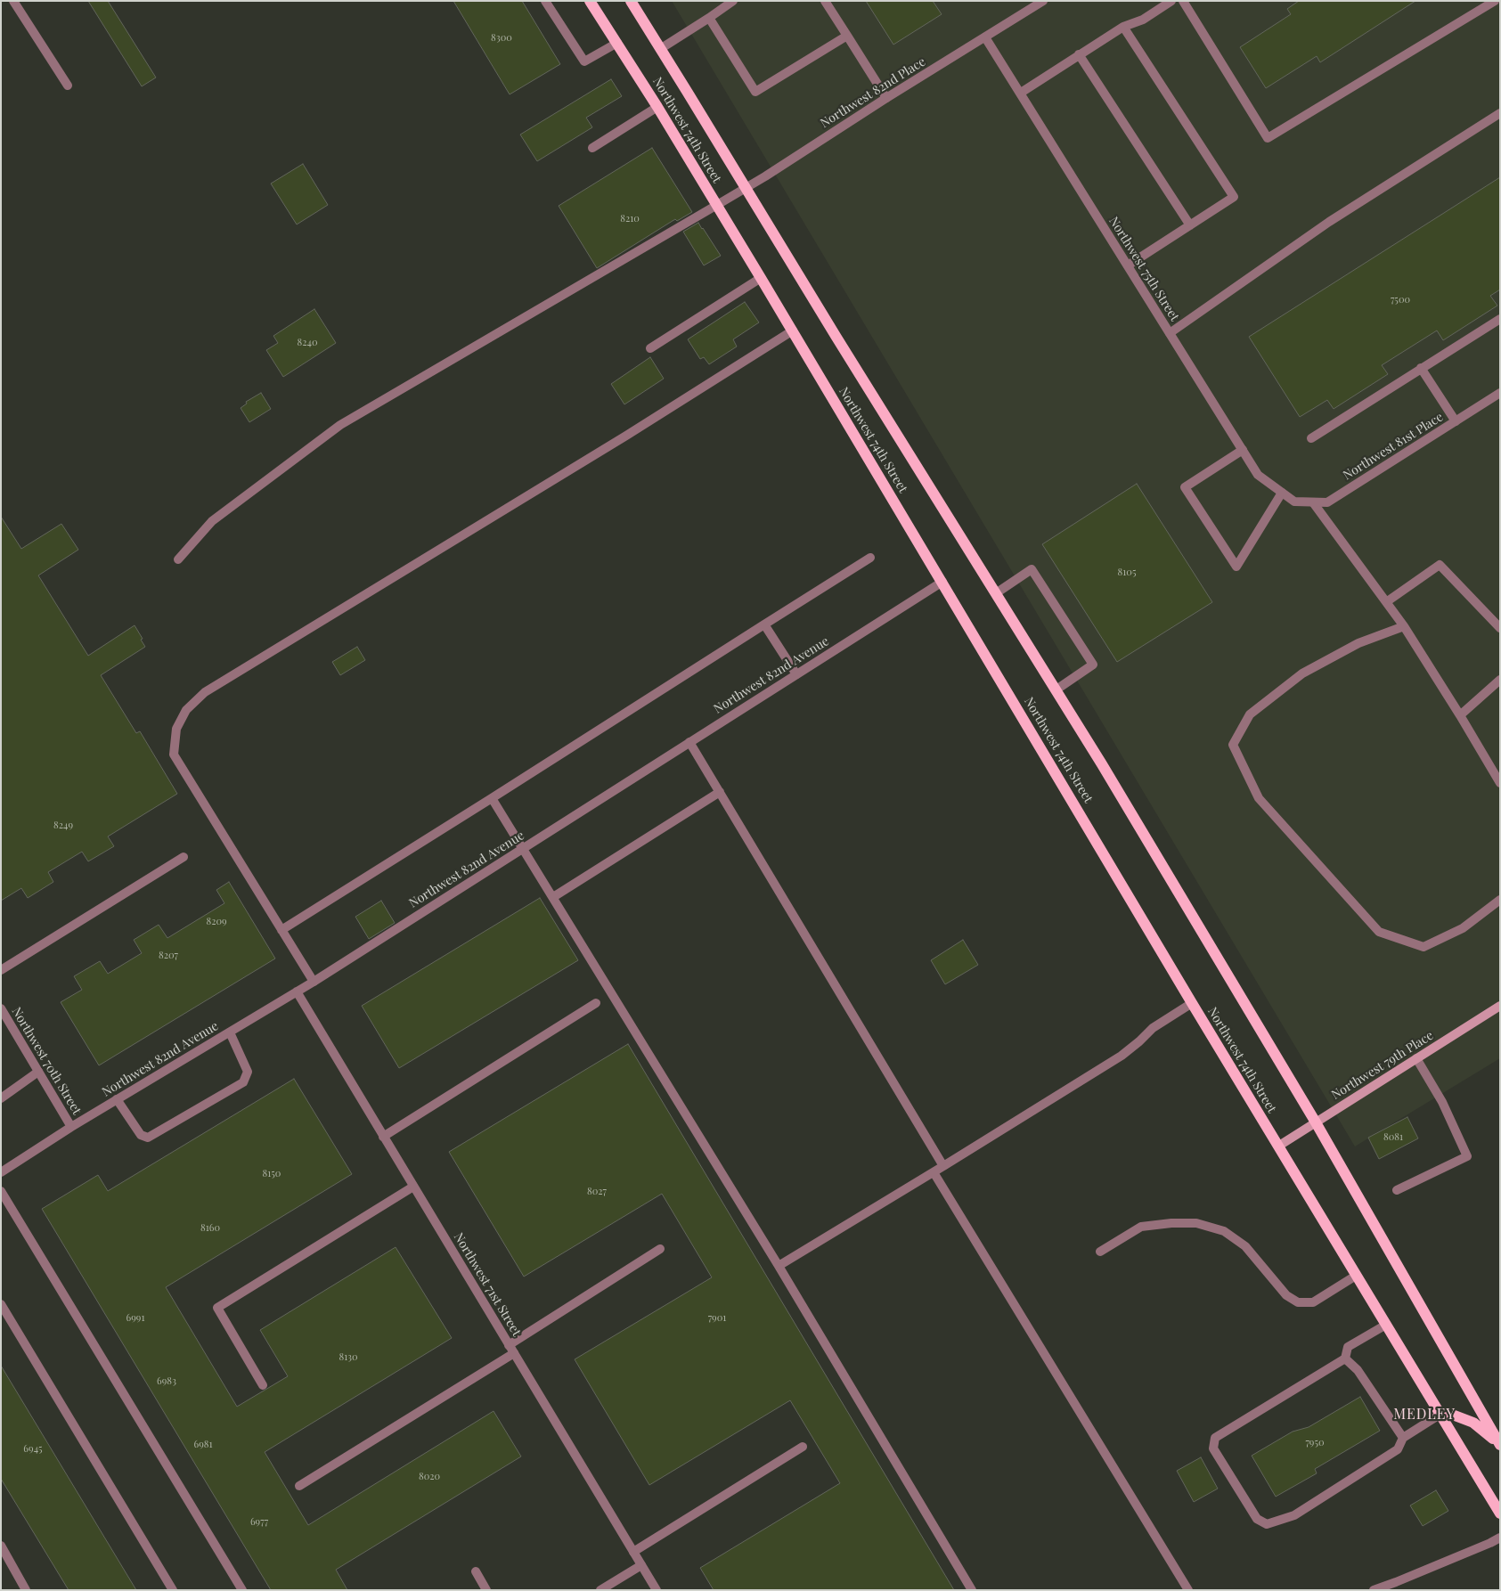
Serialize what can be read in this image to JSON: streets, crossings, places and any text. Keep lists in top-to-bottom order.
{
  "streets": {
    "main road": ["Northwest 74th Street", "Northwest 79th Place"],
    "street": [
      "Northwest 82nd Place",
      "Northwest 75th Street",
      "Northwest 81st Place",
      "Northwest 82nd Avenue",
      "Northwest 70th Street",
      "Northwest 71st Street"
    ]
  },
  "crossings": [
    ["Northwest 82nd Place", "Northwest 74th Street"],
    ["Northwest 82nd Place", "Northwest 75th Street"],
    ["Northwest 74th Street", "Northwest 82nd Avenue"],
    ["Northwest 74th Street", "Northwest 79th Place"],
    ["Northwest 75th Street", "Northwest 81st Place"],
    ["Northwest 82nd Avenue", "Northwest 70th Street"],
    ["Northwest 82nd Avenue", "Northwest 71st Street"]
  ],
  "districts": ["MEDLEY"],
  "house_numbers": [
    "8300",
    "8210",
    "7500",
    "8240",
    "8105",
    "8249",
    "8209",
    "8207",
    "8081",
    "8150",
    "8027",
    "8160",
    "6991",
    "7901",
    "8130",
    "6983",
    "7950",
    "6981",
    "6945",
    "8020",
    "6977"
  ]
}
